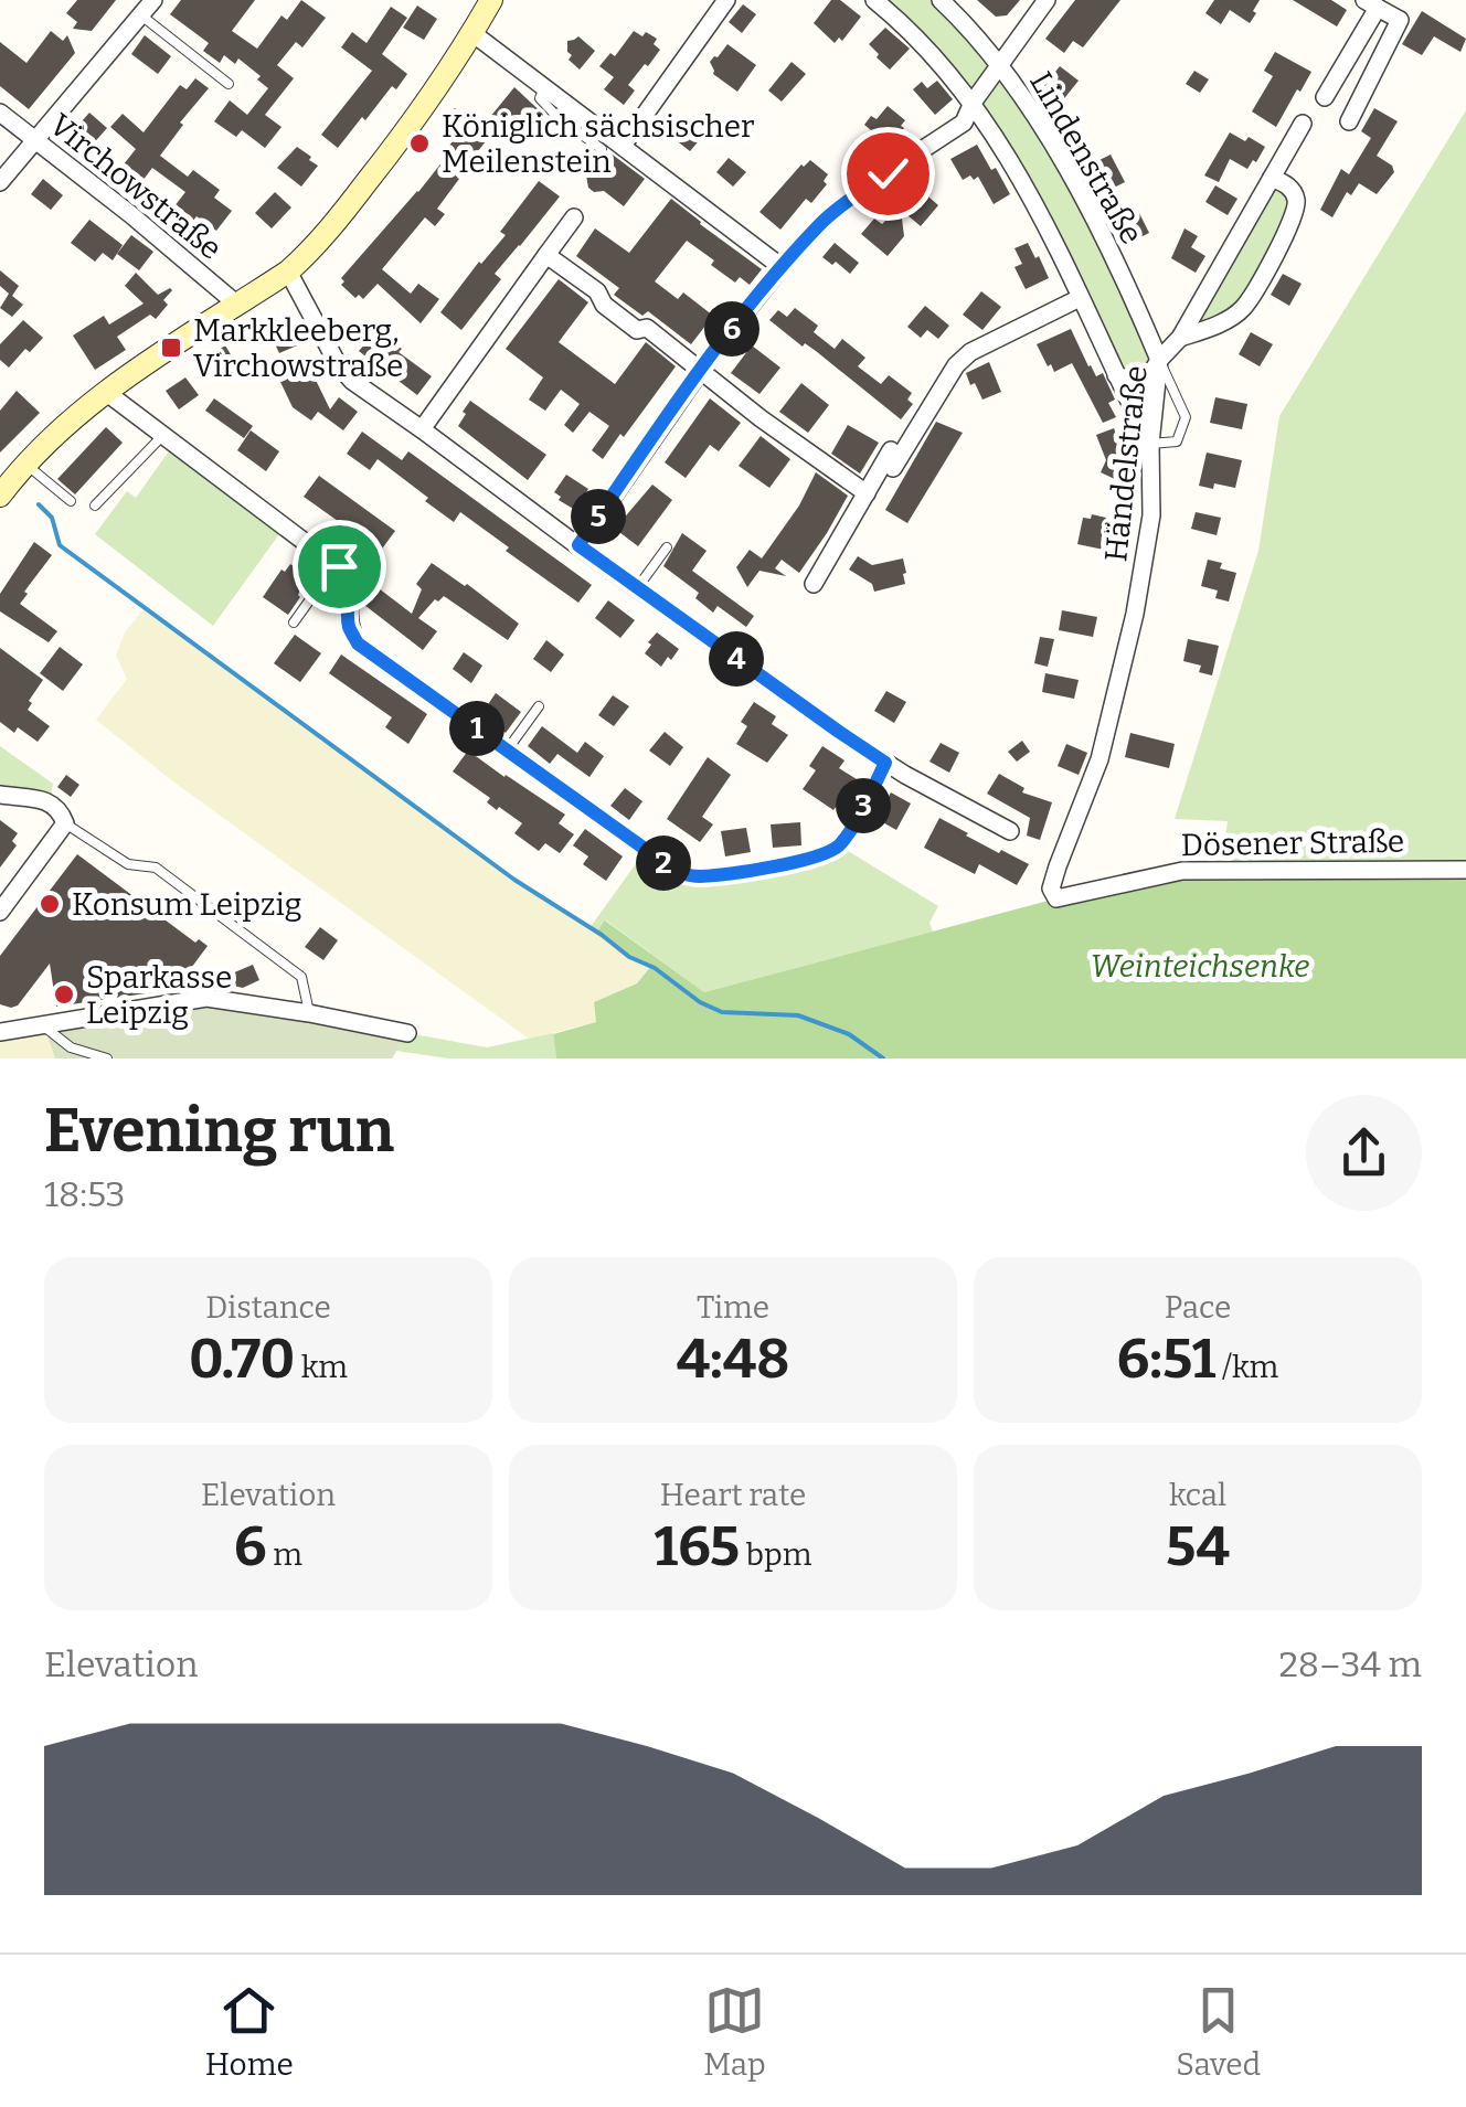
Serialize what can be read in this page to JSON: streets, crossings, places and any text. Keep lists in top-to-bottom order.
{
  "streets": {
    "street": [
      "Lindenstraße",
      "Virchowstraße",
      "Händelstraße",
      "Dösener Straße"
    ]
  },
  "crossings": [
    ["Lindenstraße", "Händelstraße"],
    ["Händelstraße", "Dösener Straße"]
  ],
  "parks": ["Weinteichsenke"],
  "places": {
    "other": ["Königlich sächsischer Meilenstein", "Konsum Leipzig", "Sparkasse Leipzig"],
    "transit": ["Markkleeberg, Virchowstraße"]
  },
  "page": {
    "pins": [
      "6",
      "5",
      "4",
      "1",
      "3",
      "2"
    ],
    "heading": ["Evening run", "18:53"],
    "stats": [
      ["Distance", "0.70 km"],
      ["Time", "4:48"],
      ["Pace", "6:51 /km"],
      ["Elevation", "6 m"],
      ["Heart rate", "165 bpm"],
      ["kcal", "54"]
    ],
    "chart": ["Elevation", "28–34 m"],
    "tabs": ["Home", "Map", "Saved"]
  }
}
